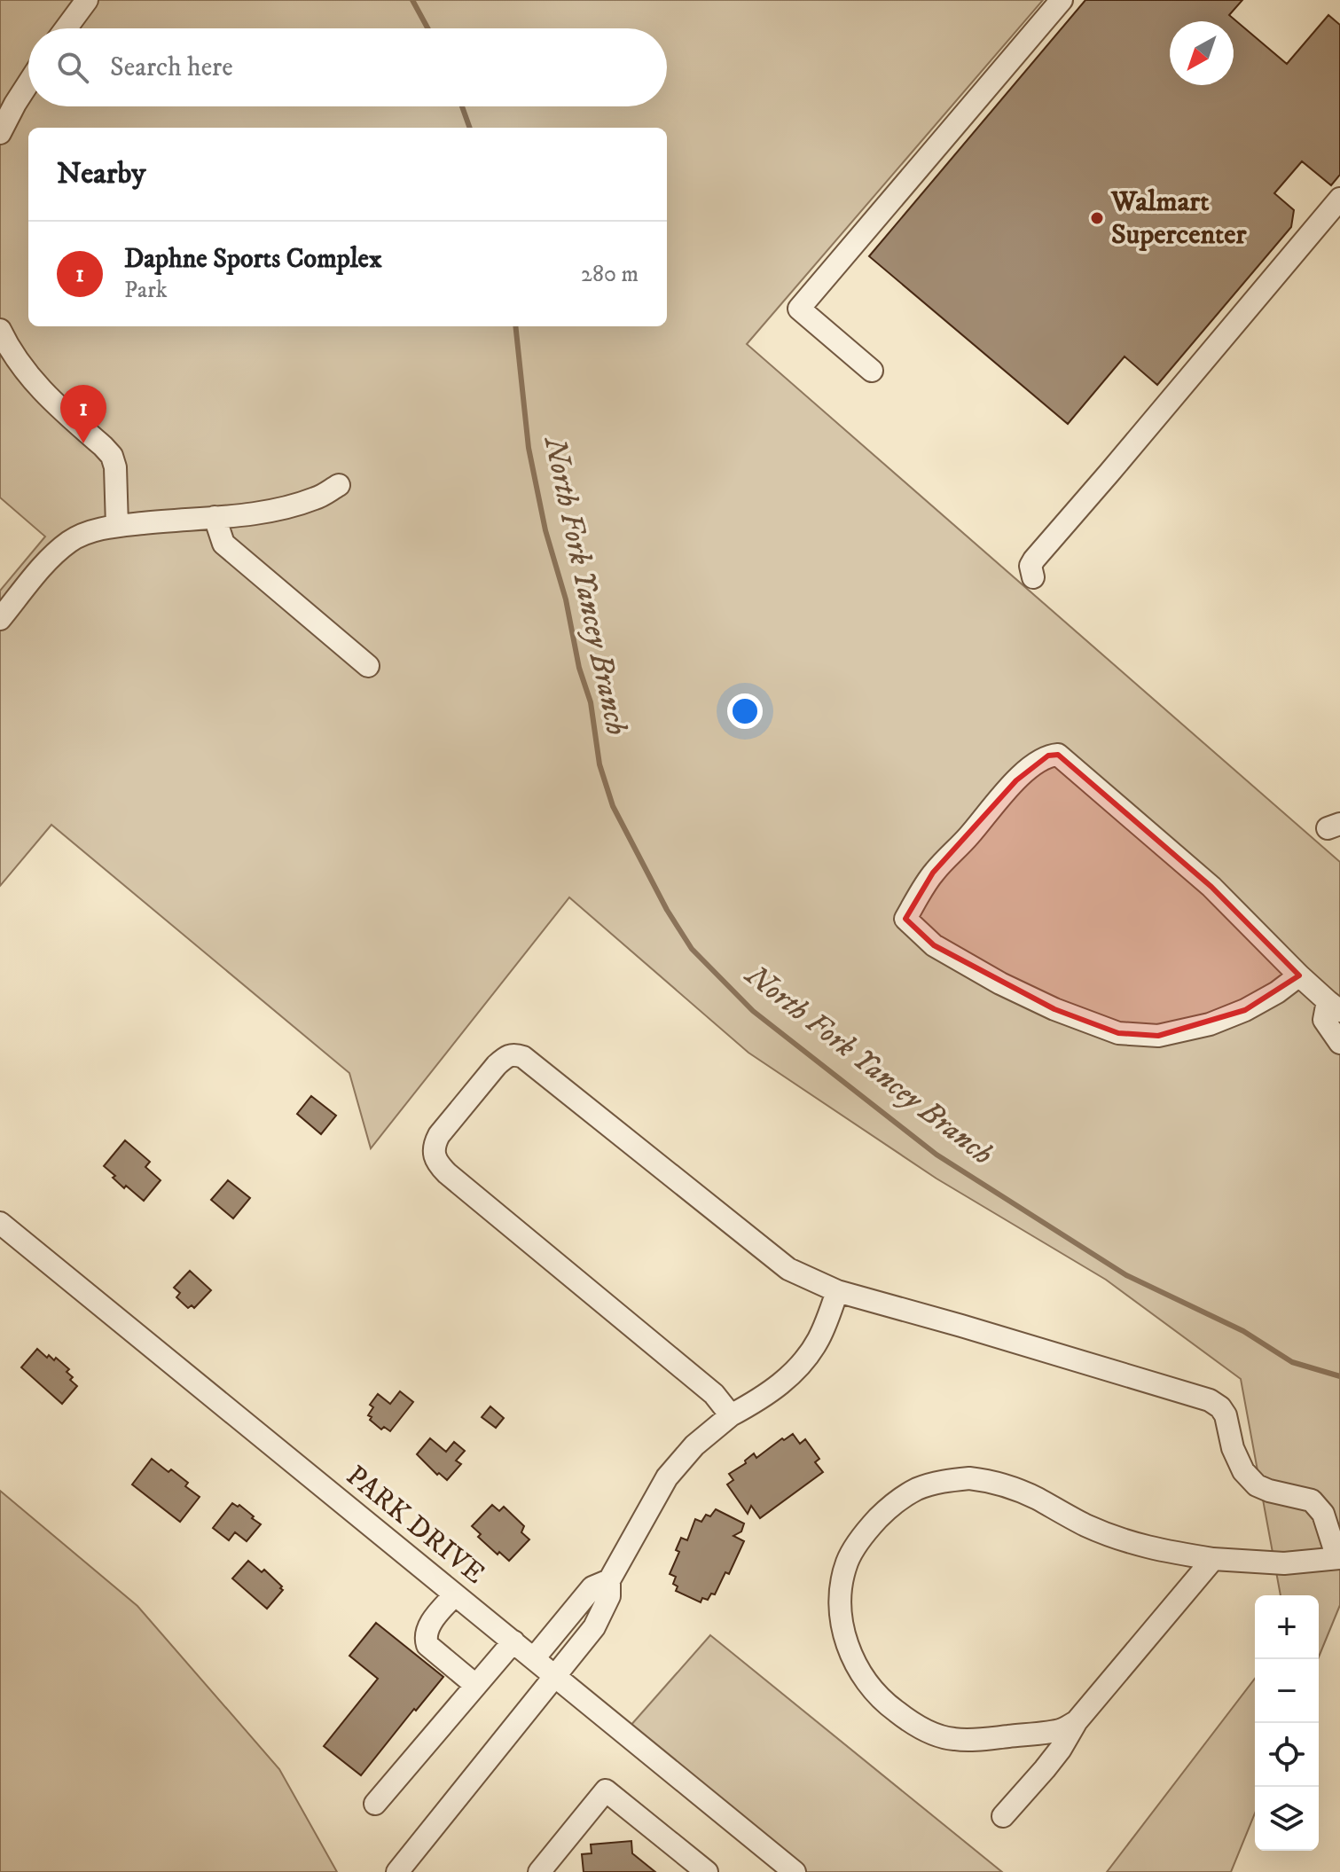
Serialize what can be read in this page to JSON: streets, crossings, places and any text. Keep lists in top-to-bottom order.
{
  "streets": {
    "street": ["PARK DRIVE"]
  },
  "water": ["North Fork Yancey Branch"],
  "places": ["Walmart Supercenter"],
  "north": "bottom left",
  "page": {
    "search": "Search here",
    "heading": "Nearby",
    "list": [
      {
        "mark": "1",
        "name": "Daphne Sports Complex",
        "note": "Park",
        "value": "280 m"
      }
    ],
    "pins": "1",
    "map_buttons": ["+", "−"]
  }
}
